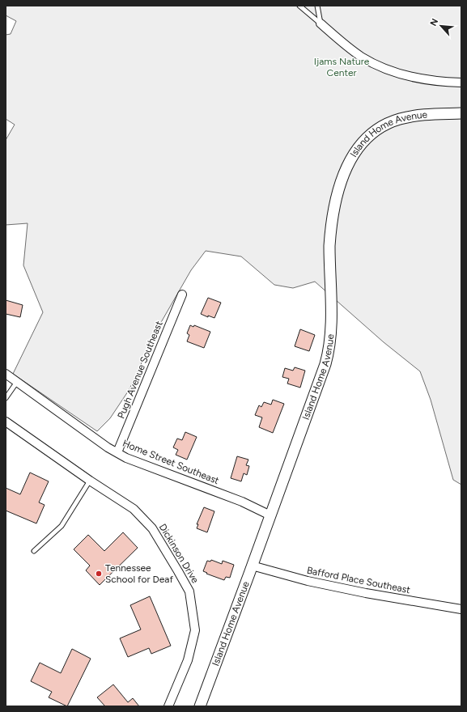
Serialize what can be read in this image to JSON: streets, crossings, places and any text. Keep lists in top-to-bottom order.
{
  "streets": {
    "street": [
      "Island Home Avenue",
      "Pugh Avenue Southeast",
      "Home Street Southeast",
      "Dickinson Drive",
      "Bafford Place Southeast"
    ]
  },
  "crossings": [
    ["Island Home Avenue", "Home Street Southeast"],
    ["Island Home Avenue", "Bafford Place Southeast"],
    ["Pugh Avenue Southeast", "Home Street Southeast"]
  ],
  "parks": ["Ijams Nature Center"],
  "places": ["Tennessee School for Deaf"],
  "north": "top left"
}
